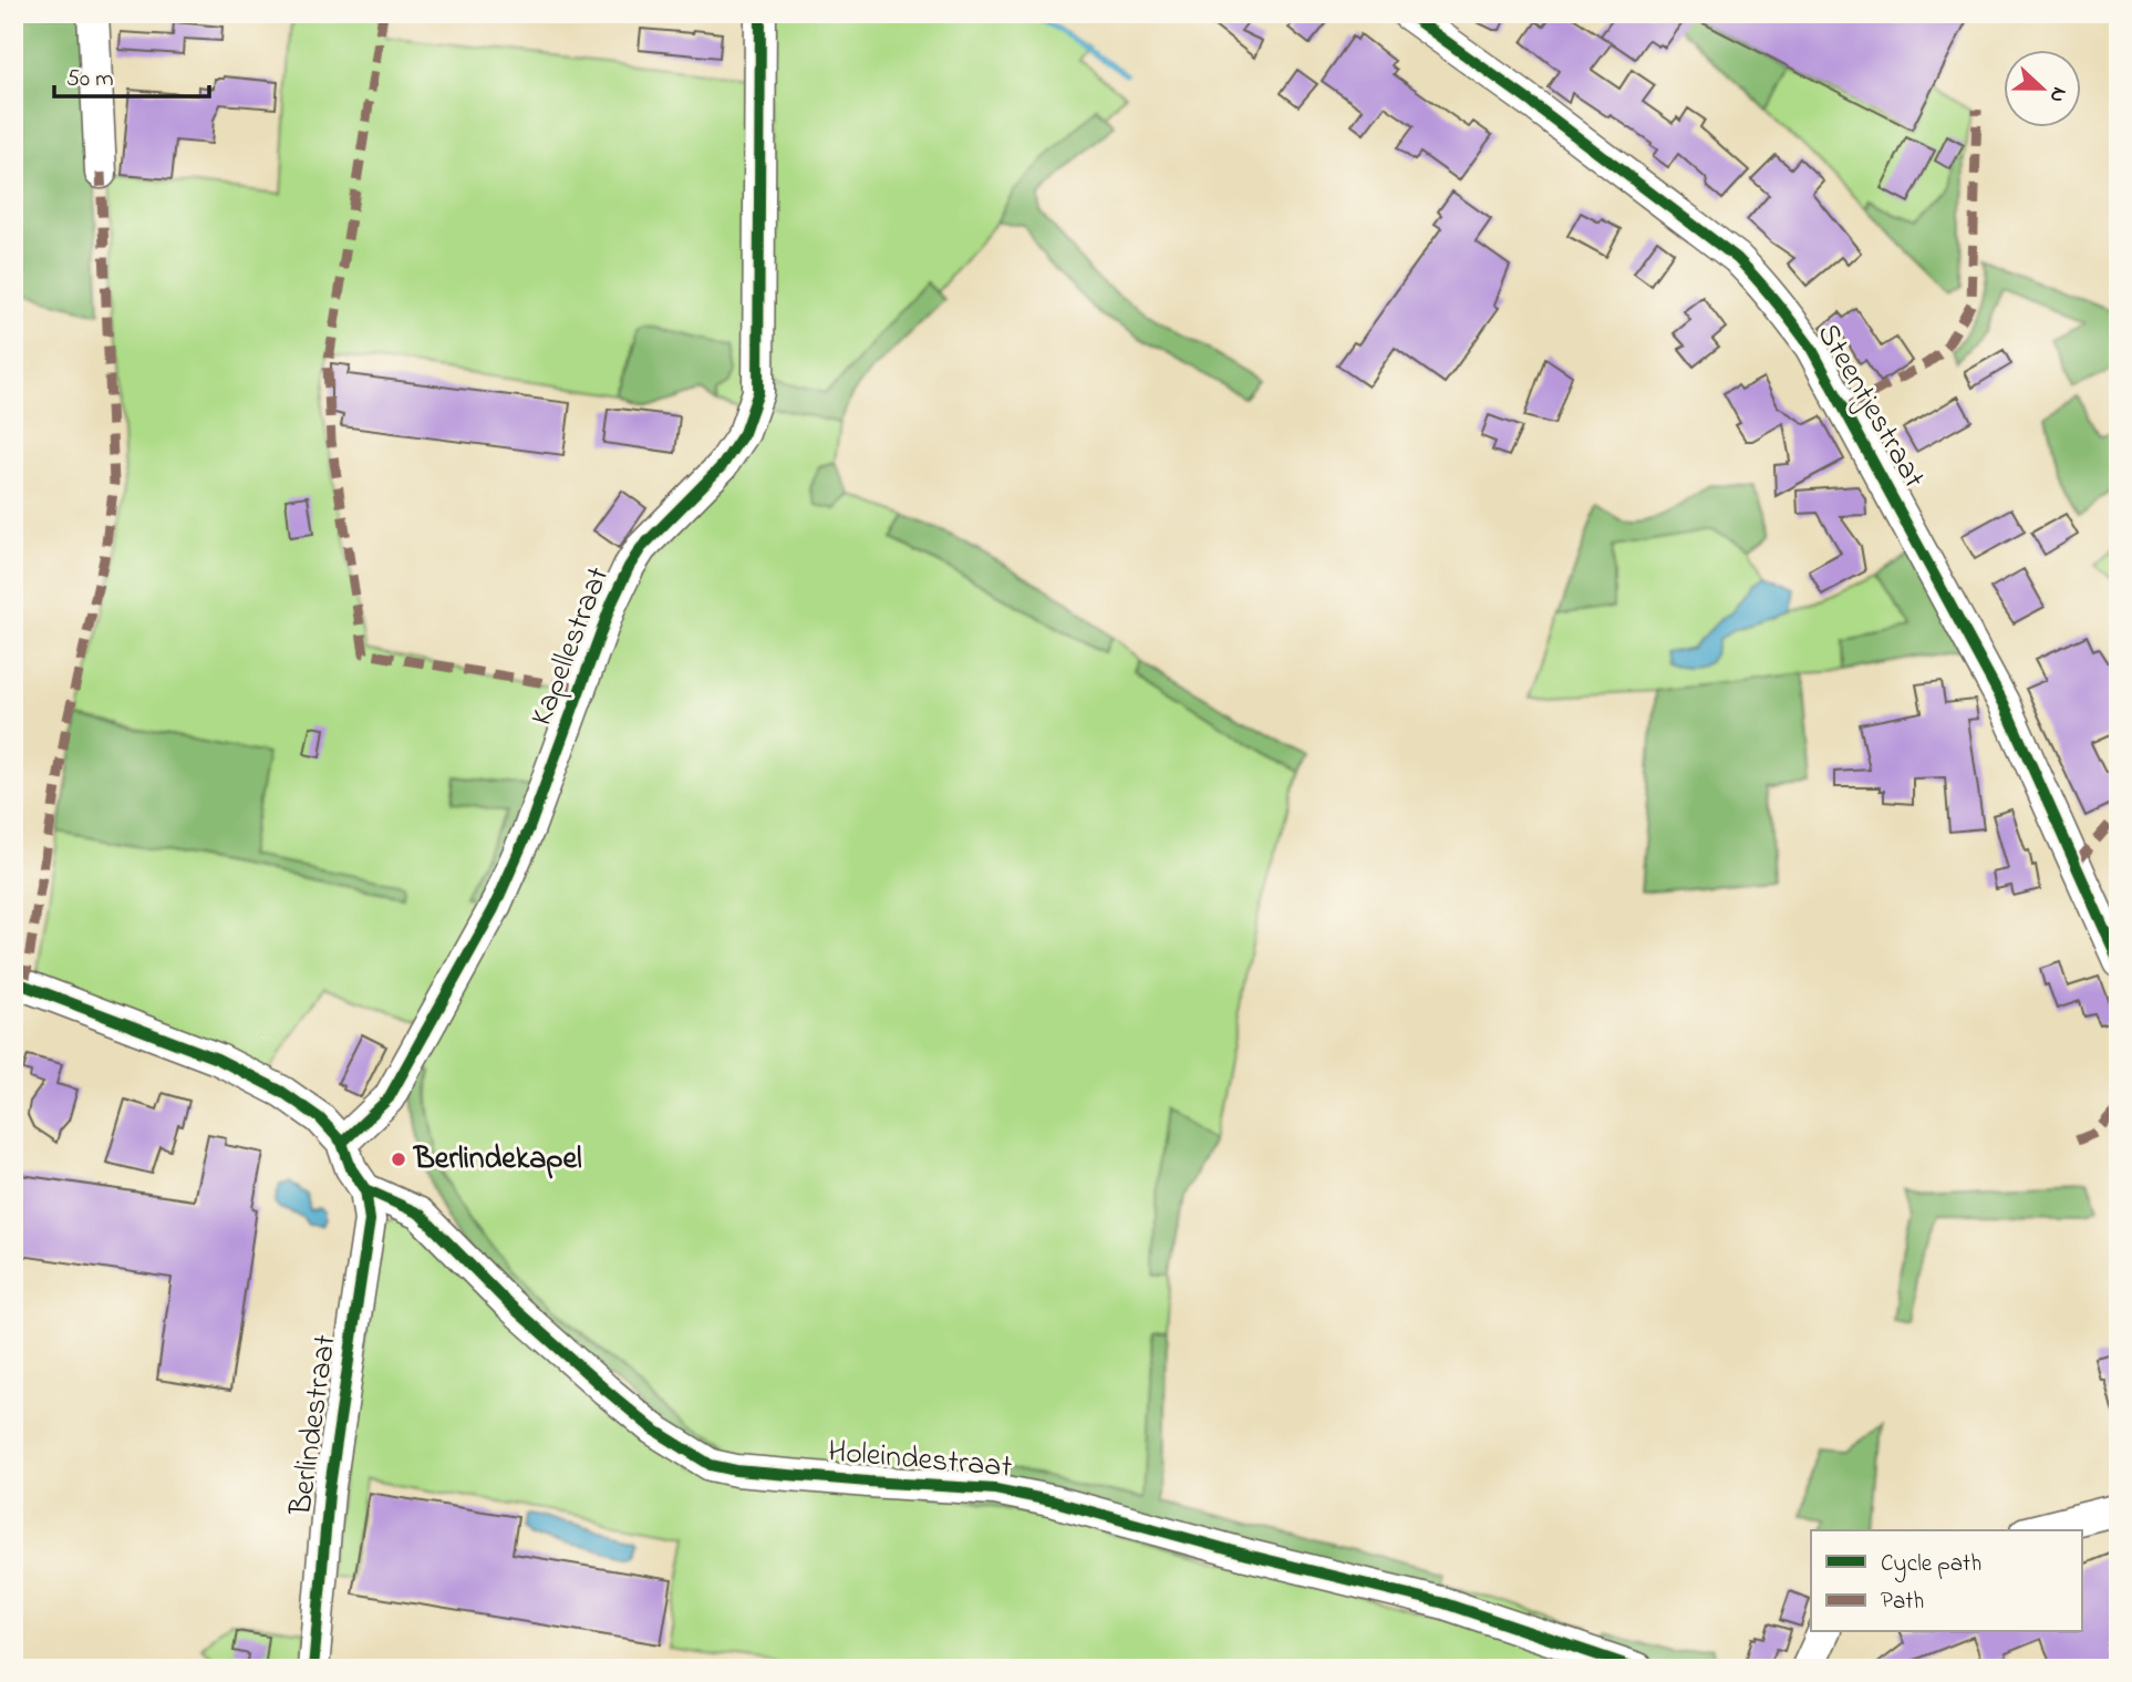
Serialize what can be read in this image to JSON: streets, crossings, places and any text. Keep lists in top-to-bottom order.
{
  "streets": {
    "street": [
      "Steentjestraat",
      "Kapellestraat",
      "Berlindestraat",
      "Holeindestraat"
    ]
  },
  "crossings": [
    ["Berlindestraat", "Holeindestraat"]
  ],
  "places": ["Berlindekapel"],
  "legend": ["Cycle path", "Path"],
  "scale_bar": "50 m",
  "north": "right"
}
